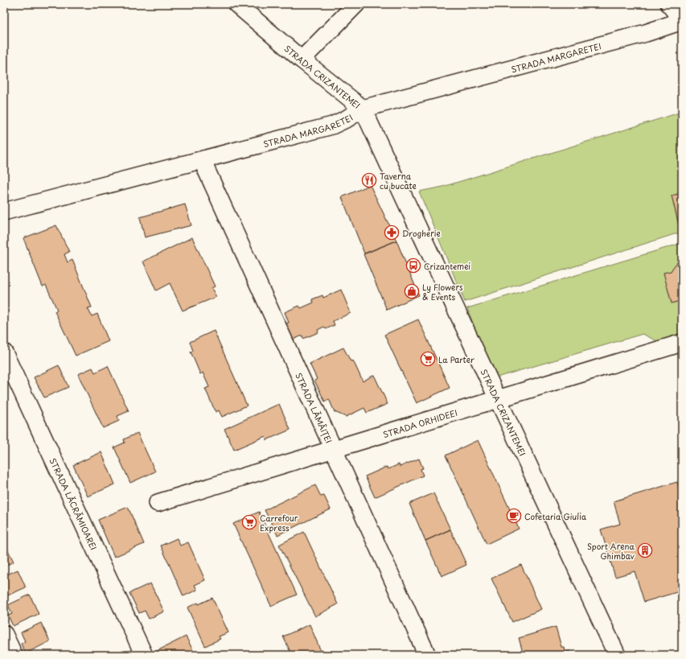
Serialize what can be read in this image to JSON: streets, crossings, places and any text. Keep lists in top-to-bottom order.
{
  "streets": {
    "street": [
      "STRADA MARGARETEI",
      "STRADA CRIZANTEMEI",
      "STRADA LĂMÂIȚEI",
      "STRADA ORHIDEEI",
      "STRADA LĂCRĂMIOAREI"
    ]
  },
  "crossings": [
    ["STRADA MARGARETEI", "STRADA CRIZANTEMEI"],
    ["STRADA MARGARETEI", "STRADA LĂMÂIȚEI"],
    ["STRADA CRIZANTEMEI", "STRADA ORHIDEEI"],
    ["STRADA LĂMÂIȚEI", "STRADA ORHIDEEI"]
  ],
  "places": {
    "restaurant": ["Taverna cu bucate"],
    "pharmacy": ["Drogherie"],
    "bus stop": ["Crizantemei"],
    "shop": ["Ly Flowers & Events"],
    "supermarket": ["La Parter", "Carrefour Express"],
    "cafe": ["Cofetaria Giulia"],
    "building": ["Sport Arena Ghimbav"]
  }
}
